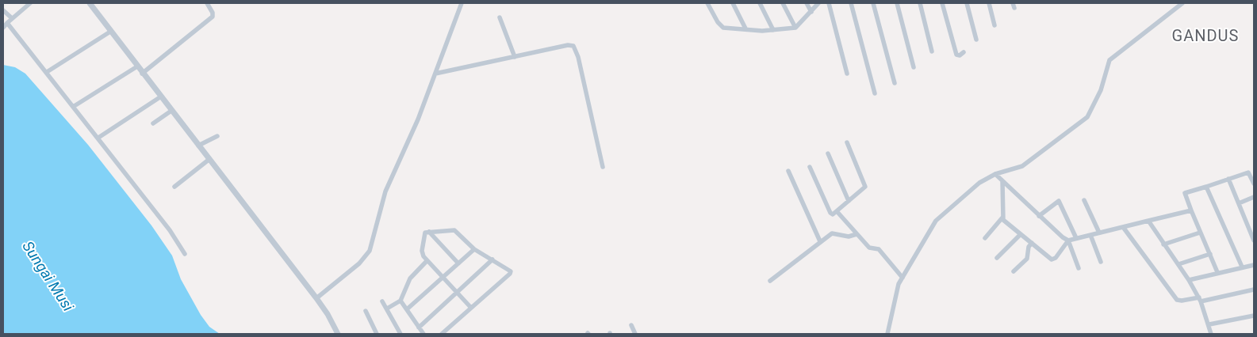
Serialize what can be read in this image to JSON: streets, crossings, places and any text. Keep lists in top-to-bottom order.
{
  "districts": ["GANDUS"],
  "water": ["Sungai Musi"]
}
